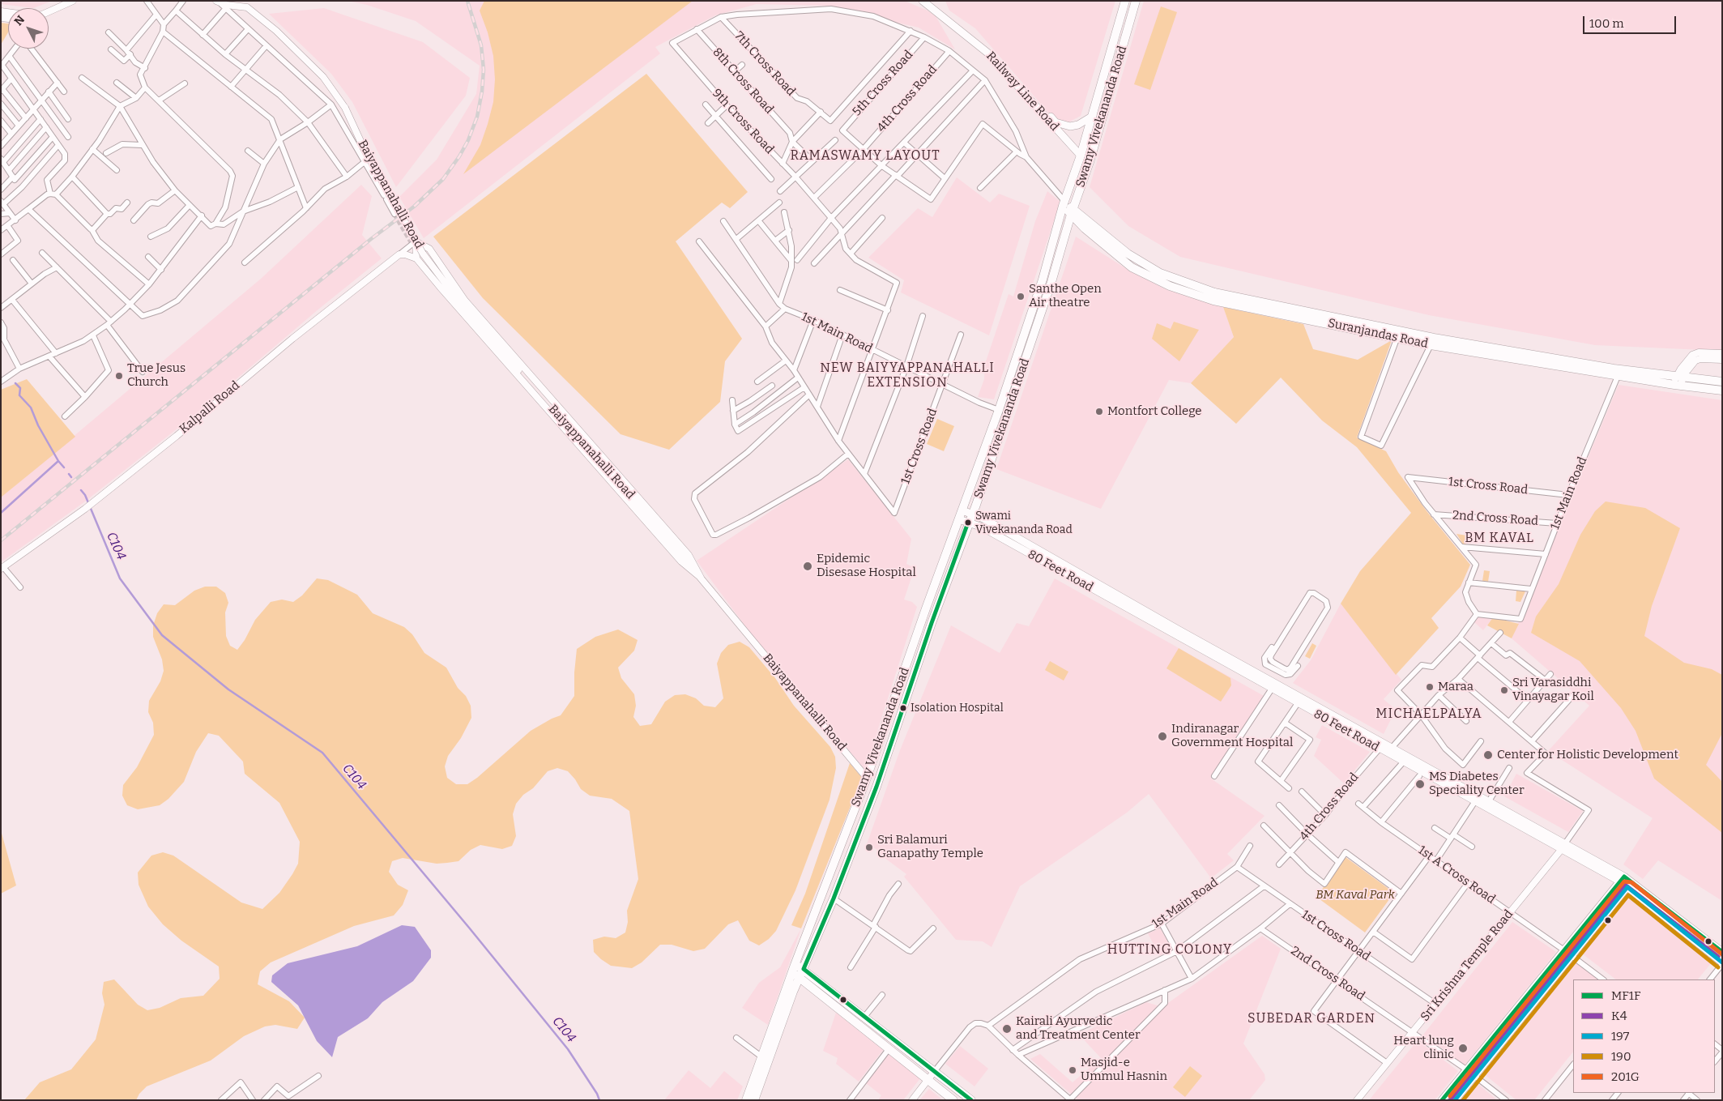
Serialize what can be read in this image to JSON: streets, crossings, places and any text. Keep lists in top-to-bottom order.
{
  "streets": {
    "main road": [
      "Railway Line Road",
      "Swamy Vivekananda Road",
      "Suranjandas Road",
      "80 Feet Road"
    ],
    "street": [
      "7th Cross Road",
      "8th Cross Road",
      "5th Cross Road",
      "4th Cross Road",
      "9th Cross Road",
      "Baiyappanahalli Road",
      "1st Main Road",
      "Kalpalli Road",
      "1st Cross Road",
      "2nd Cross Road",
      "1st A Cross Road",
      "Sri Krishna Temple Road"
    ]
  },
  "crossings": [
    ["8th Cross Road", "9th Cross Road"],
    ["5th Cross Road", "4th Cross Road"],
    ["Railway Line Road", "Swamy Vivekananda Road"],
    ["4th Cross Road", "9th Cross Road"],
    ["4th Cross Road", "80 Feet Road"],
    ["Swamy Vivekananda Road", "Baiyappanahalli Road"],
    ["Swamy Vivekananda Road", "1st Main Road"],
    ["Swamy Vivekananda Road", "Suranjandas Road"],
    ["Swamy Vivekananda Road", "80 Feet Road"],
    ["Baiyappanahalli Road", "Kalpalli Road"],
    ["1st Main Road", "Suranjandas Road"],
    ["1st Main Road", "1st Cross Road"],
    ["1st Main Road", "2nd Cross Road"],
    ["1st Cross Road", "2nd Cross Road"],
    ["1st Cross Road", "Sri Krishna Temple Road"],
    ["2nd Cross Road", "Sri Krishna Temple Road"],
    ["80 Feet Road", "1st A Cross Road"],
    ["80 Feet Road", "Sri Krishna Temple Road"],
    ["1st A Cross Road", "Sri Krishna Temple Road"]
  ],
  "districts": [
    "RAMASWAMY LAYOUT",
    "NEW BAIYYAPPANAHALLI EXTENSION",
    "BM KAVAL",
    "MICHAELPALYA",
    "HUTTING COLONY",
    "SUBEDAR GARDEN"
  ],
  "water": ["C104"],
  "parks": ["BM Kaval Park"],
  "places": [
    "Santhe Open Air theatre",
    "True Jesus Church",
    "Montfort College",
    "Swami Vivekananda Road",
    "Epidemic Disesase Hospital",
    "Maraa",
    "Sri Varasiddhi Vinayagar Koil",
    "Isolation Hospital",
    "Indiranagar Government Hospital",
    "Center for Holistic Development",
    "MS Diabetes Speciality Center",
    "Sri Balamuri Ganapathy Temple",
    "Kairali Ayurvedic and Treatment Center",
    "Heart lung clinic",
    "Masjid-e Ummul Hasnin"
  ],
  "lines": [
    "transit line MF1F",
    "transit line 201G",
    "transit line K4",
    "transit line 197",
    "transit line 190"
  ],
  "legend": [
    "MF1F",
    "K4",
    "197",
    "190",
    "201G"
  ],
  "scale_bar": "100 m",
  "north": "top left"
}
